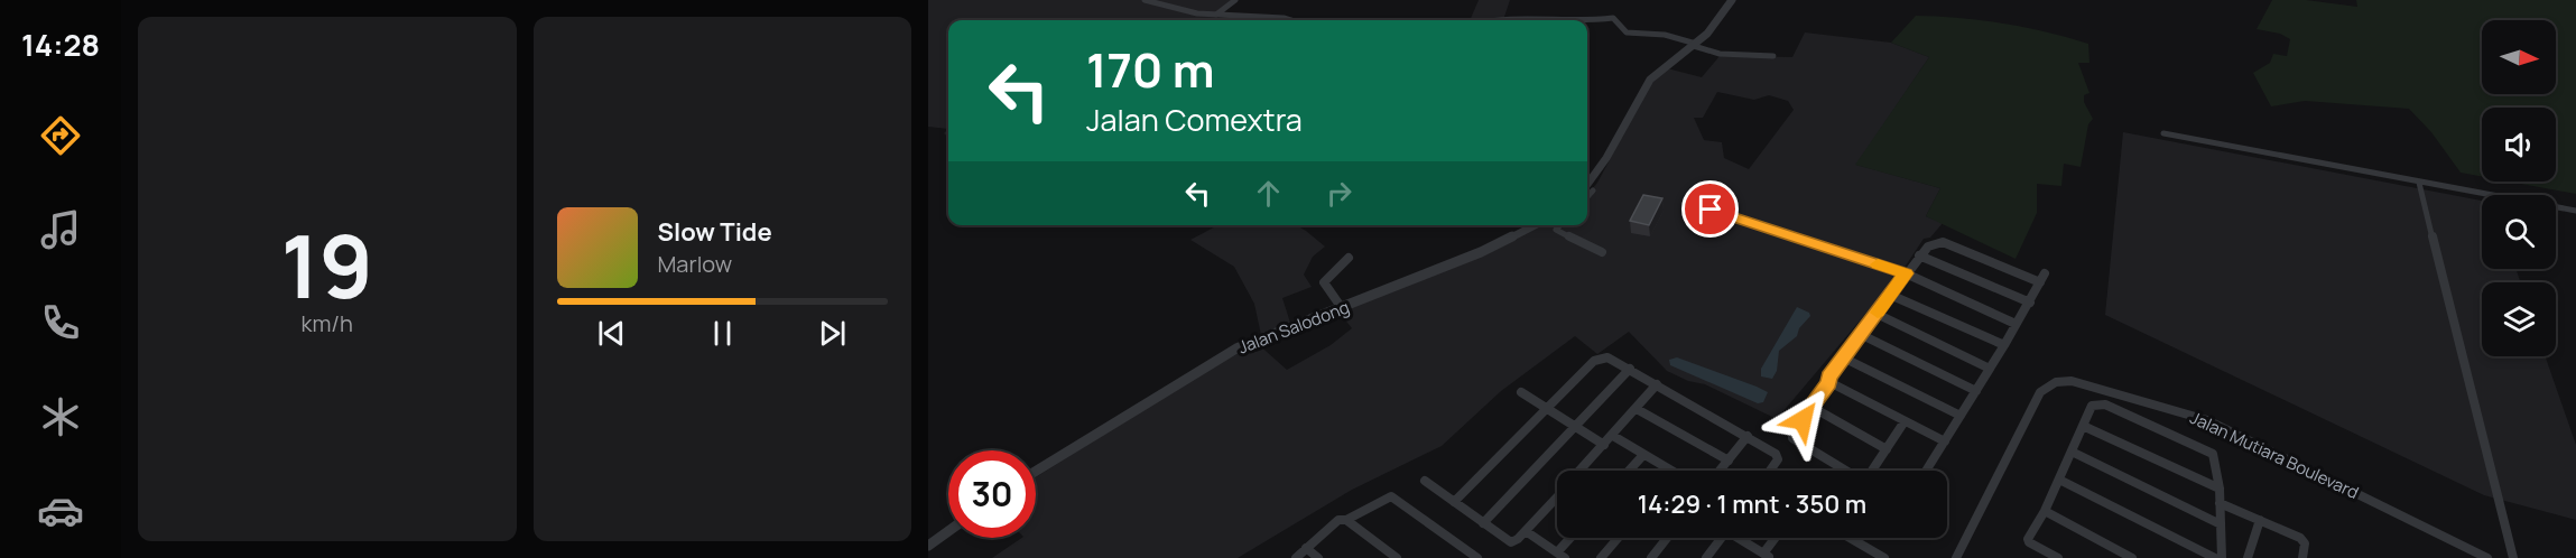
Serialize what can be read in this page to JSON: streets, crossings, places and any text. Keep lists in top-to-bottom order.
{
  "streets": {
    "street": ["Jalan Salodong", "Jalan Mutiara Boulevard"]
  },
  "north": "right",
  "page": {
    "tabs": "14:28",
    "tile": ["19", "km/h"],
    "turn": ["170 m", "Jalan Comextra"],
    "song": ["Slow Tide", "Marlow"],
    "limit": "30",
    "trip": "14:29 · 1 mnt · 350 m"
  }
}
